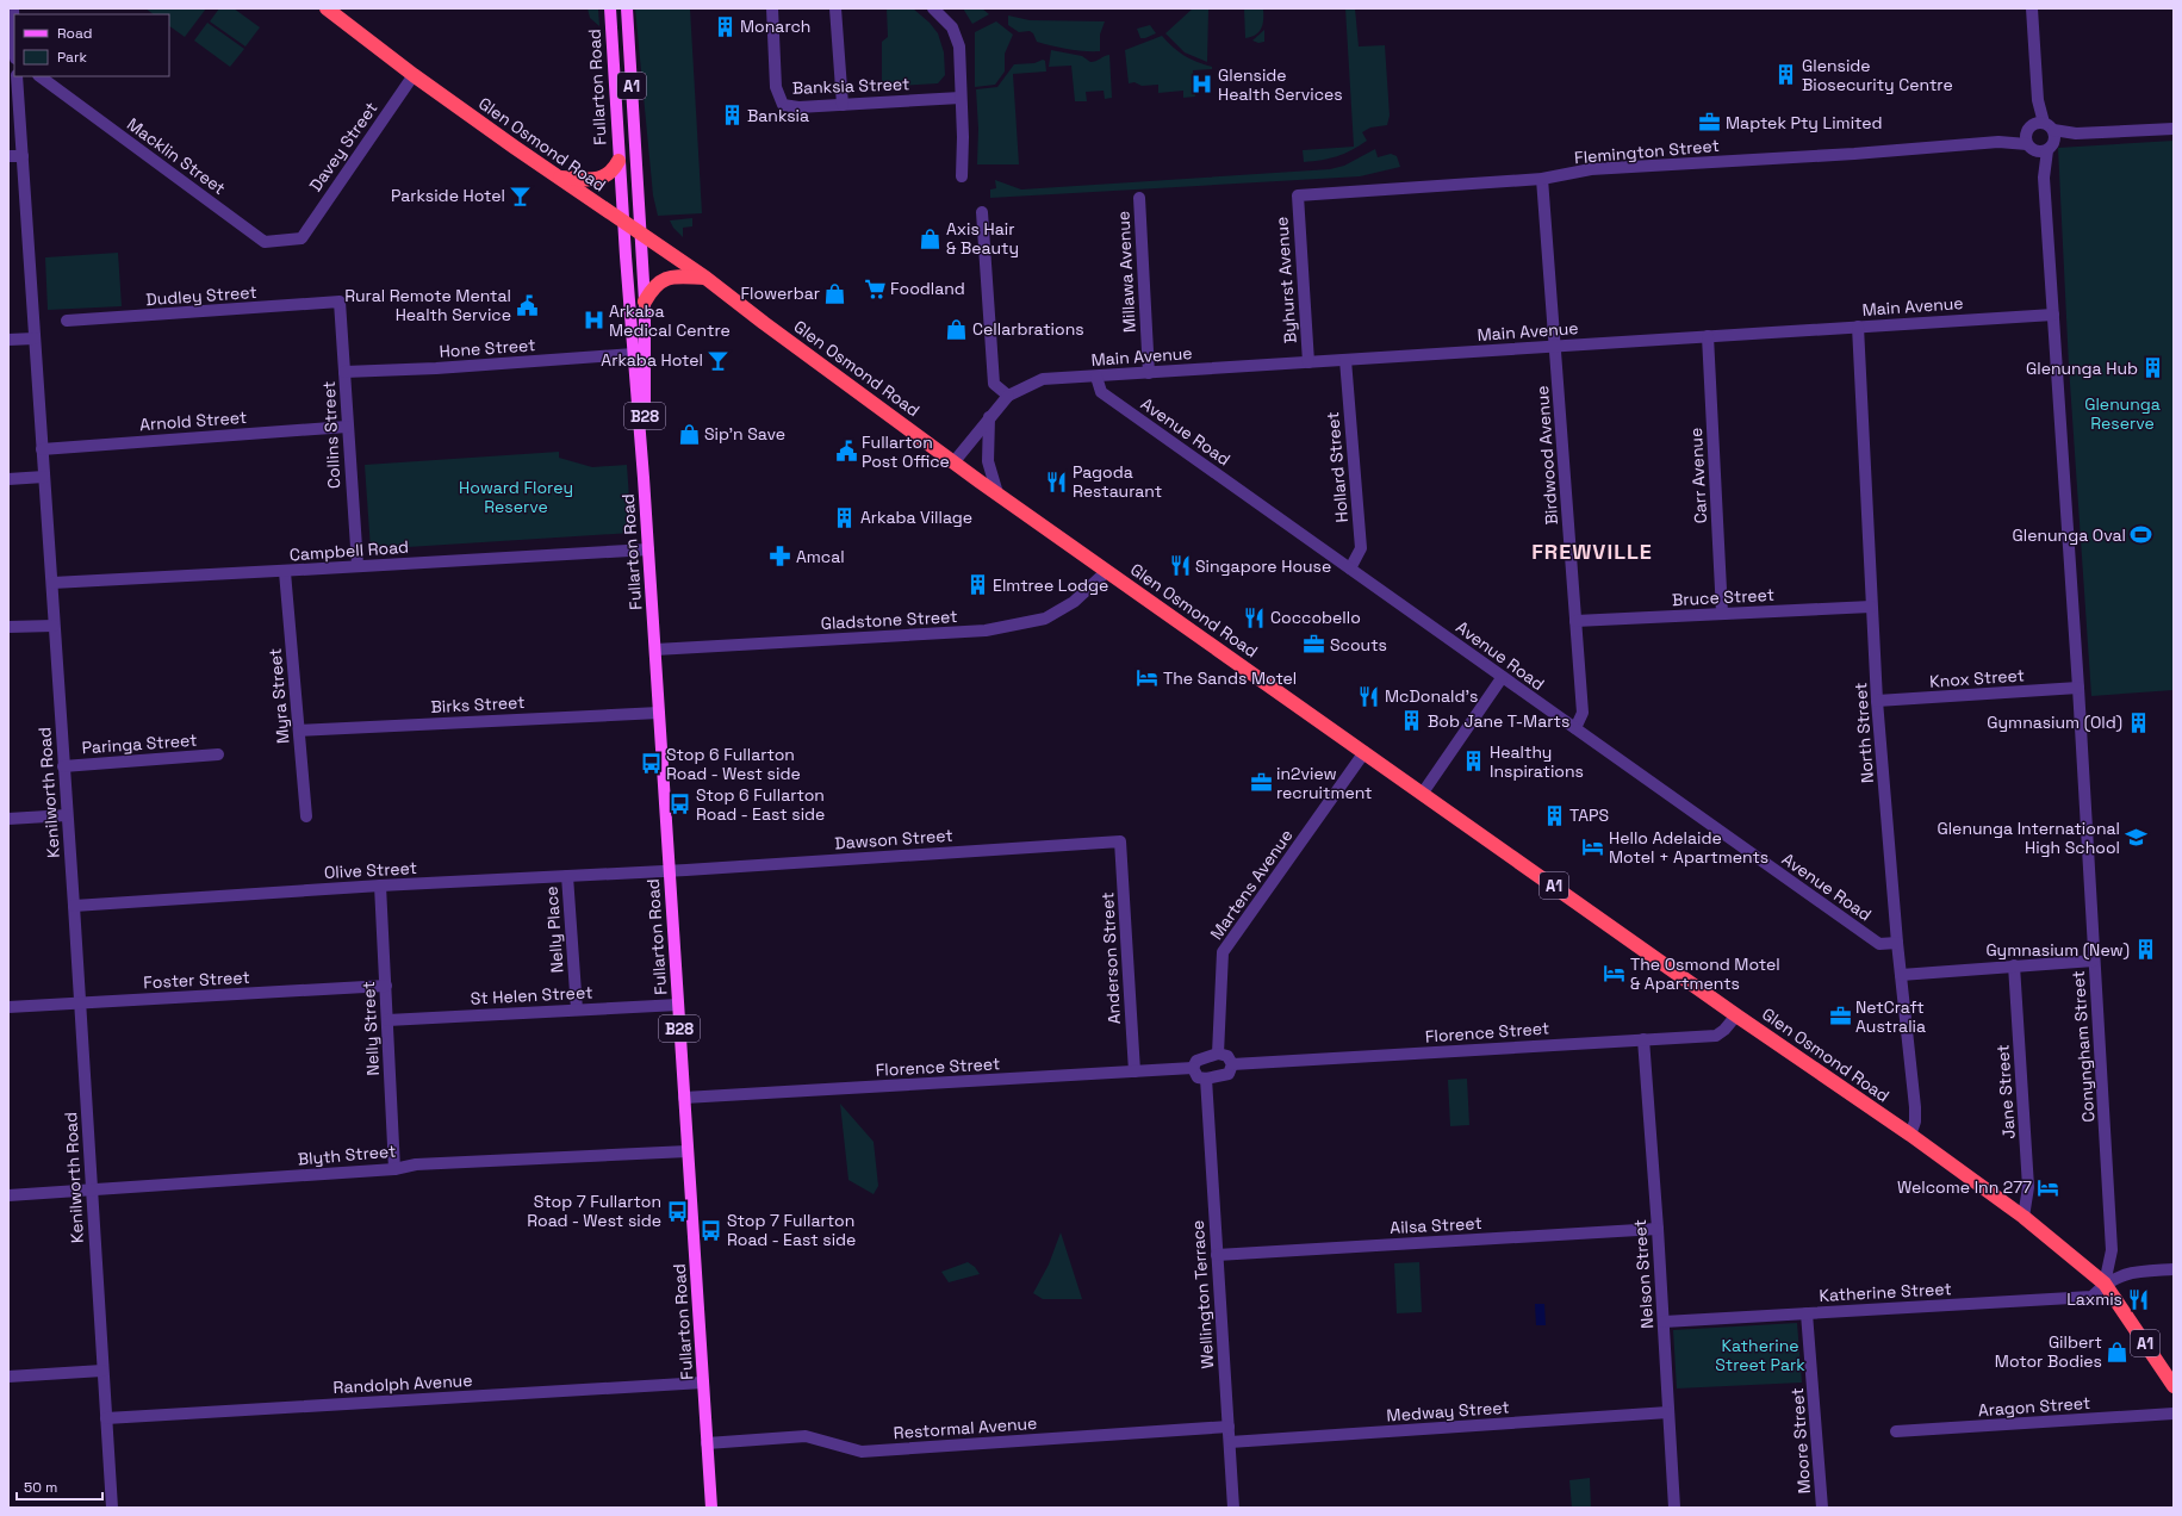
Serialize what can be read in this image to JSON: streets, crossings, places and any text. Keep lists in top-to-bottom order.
{
  "streets": {
    "highway": ["A1", "Glen Osmond Road"],
    "main road": ["Fullarton Road", "B28"],
    "street": [
      "Banksia Street",
      "Davey Street",
      "Flemington Street",
      "Macklin Street",
      "Millawa Avenue",
      "Byhurst Avenue",
      "Dudley Street",
      "Main Avenue",
      "Hone Street",
      "Arnold Street",
      "Avenue Road",
      "Collins Street",
      "Birdwood Avenue",
      "Hollard Street",
      "Carr Avenue",
      "Campbell Road",
      "Bruce Street",
      "Gladstone Street",
      "Knox Street",
      "Myra Street",
      "Birks Street",
      "North Street",
      "Paringa Street",
      "Kenilworth Road",
      "Dawson Street",
      "Olive Street",
      "Martens Avenue",
      "Nelly Place",
      "Anderson Street",
      "Foster Street",
      "St Helen Street",
      "Nelly Street",
      "Florence Street",
      "Conyngham Street",
      "Jane Street",
      "Blyth Street",
      "Ailsa Street",
      "Nelson Street",
      "Katherine Street",
      "Wellington Terrace",
      "Randolph Avenue",
      "Aragon Street",
      "Medway Street",
      "Restormal Avenue",
      "Moore Street"
    ]
  },
  "crossings": [
    ["Fullarton Road", "Glen Osmond Road"],
    ["Fullarton Road", "Hone Street"],
    ["Fullarton Road", "Campbell Road"],
    ["Fullarton Road", "Gladstone Street"],
    ["Fullarton Road", "Birks Street"],
    ["Fullarton Road", "Dawson Street"],
    ["Fullarton Road", "Olive Street"],
    ["Fullarton Road", "St Helen Street"],
    ["Fullarton Road", "Florence Street"],
    ["Fullarton Road", "Blyth Street"],
    ["Fullarton Road", "Randolph Avenue"],
    ["Fullarton Road", "Restormal Avenue"],
    ["Glen Osmond Road", "Davey Street"],
    ["Glen Osmond Road", "Main Avenue"],
    ["Glen Osmond Road", "Gladstone Street"],
    ["Glen Osmond Road", "North Street"],
    ["Glen Osmond Road", "Martens Avenue"],
    ["Glen Osmond Road", "Florence Street"],
    ["Glen Osmond Road", "Conyngham Street"],
    ["Glen Osmond Road", "Jane Street"],
    ["Glen Osmond Road", "Katherine Street"],
    ["Davey Street", "Macklin Street"],
    ["Flemington Street", "Byhurst Avenue"],
    ["Flemington Street", "Birdwood Avenue"],
    ["Flemington Street", "Conyngham Street"],
    ["Millawa Avenue", "Main Avenue"],
    ["Byhurst Avenue", "Main Avenue"],
    ["Dudley Street", "Collins Street"],
    ["Main Avenue", "Avenue Road"],
    ["Main Avenue", "Birdwood Avenue"],
    ["Main Avenue", "Hollard Street"],
    ["Main Avenue", "Carr Avenue"],
    ["Main Avenue", "North Street"],
    ["Main Avenue", "Conyngham Street"],
    ["Hone Street", "Collins Street"],
    ["Arnold Street", "Collins Street"],
    ["Arnold Street", "Kenilworth Road"],
    ["Avenue Road", "Birdwood Avenue"],
    ["Avenue Road", "Hollard Street"],
    ["Avenue Road", "North Street"],
    ["Collins Street", "Campbell Road"],
    ["Birdwood Avenue", "Bruce Street"],
    ["Carr Avenue", "Bruce Street"],
    ["Campbell Road", "Myra Street"],
    ["Campbell Road", "Kenilworth Road"],
    ["Bruce Street", "North Street"],
    ["Knox Street", "North Street"],
    ["Knox Street", "Conyngham Street"],
    ["Myra Street", "Birks Street"],
    ["Paringa Street", "Kenilworth Road"],
    ["Kenilworth Road", "Olive Street"],
    ["Kenilworth Road", "Foster Street"],
    ["Kenilworth Road", "Blyth Street"],
    ["Kenilworth Road", "Randolph Avenue"],
    ["Dawson Street", "Olive Street"],
    ["Dawson Street", "Anderson Street"],
    ["Olive Street", "Nelly Place"],
    ["Olive Street", "Nelly Street"],
    ["Nelly Place", "St Helen Street"],
    ["Anderson Street", "Florence Street"],
    ["Foster Street", "Nelly Street"],
    ["St Helen Street", "Nelly Street"],
    ["Nelly Street", "Blyth Street"],
    ["Florence Street", "Nelson Street"],
    ["Conyngham Street", "Katherine Street"],
    ["Ailsa Street", "Nelson Street"],
    ["Ailsa Street", "Wellington Terrace"],
    ["Nelson Street", "Katherine Street"],
    ["Nelson Street", "Medway Street"],
    ["Katherine Street", "Moore Street"],
    ["Wellington Terrace", "Medway Street"],
    ["Wellington Terrace", "Restormal Avenue"]
  ],
  "districts": ["FREWVILLE"],
  "parks": ["Glenunga Reserve", "Howard Florey Reserve", "Katherine Street Park"],
  "places": {
    "building": [
      "Monarch",
      "Glenside Biosecurity Centre",
      "Banksia",
      "Glenunga Hub",
      "Arkaba Village",
      "Elmtree Lodge",
      "Bob Jane T-Marts",
      "Gymnasium (Old)",
      "Healthy Inspirations",
      "TAPS",
      "Gymnasium (New)"
    ],
    "hospital": ["Glenside Health Services", "Arkaba Medical Centre"],
    "office": [
      "Maptek Pty Limited",
      "Scouts",
      "in2view recruitment",
      "NetCraft Australia"
    ],
    "bar": ["Parkside Hotel", "Arkaba Hotel"],
    "shop": [
      "Axis Hair & Beauty",
      "Flowerbar",
      "Cellarbrations",
      "Sip'n Save",
      "Gilbert Motor Bodies"
    ],
    "supermarket": ["Foodland"],
    "public building": ["Rural Remote Mental Health Service", "Fullarton Post Office"],
    "restaurant": [
      "Pagoda Restaurant",
      "Singapore House",
      "Coccobello",
      "McDonald's",
      "Laxmis"
    ],
    "sports": ["Glenunga Oval"],
    "pharmacy": ["Amcal"],
    "hotel": [
      "The Sands Motel",
      "Hello Adelaide Motel + Apartments",
      "The Osmond Motel & Apartments",
      "Welcome Inn 277"
    ],
    "bus stop": [
      "Stop 6 Fullarton Road - West side",
      "Stop 6 Fullarton Road - East side",
      "Stop 7 Fullarton Road - West side",
      "Stop 7 Fullarton Road - East side"
    ],
    "school or university": ["Glenunga International High School"]
  },
  "legend": ["Road", "Park"],
  "scale_bar": "50 m"
}
